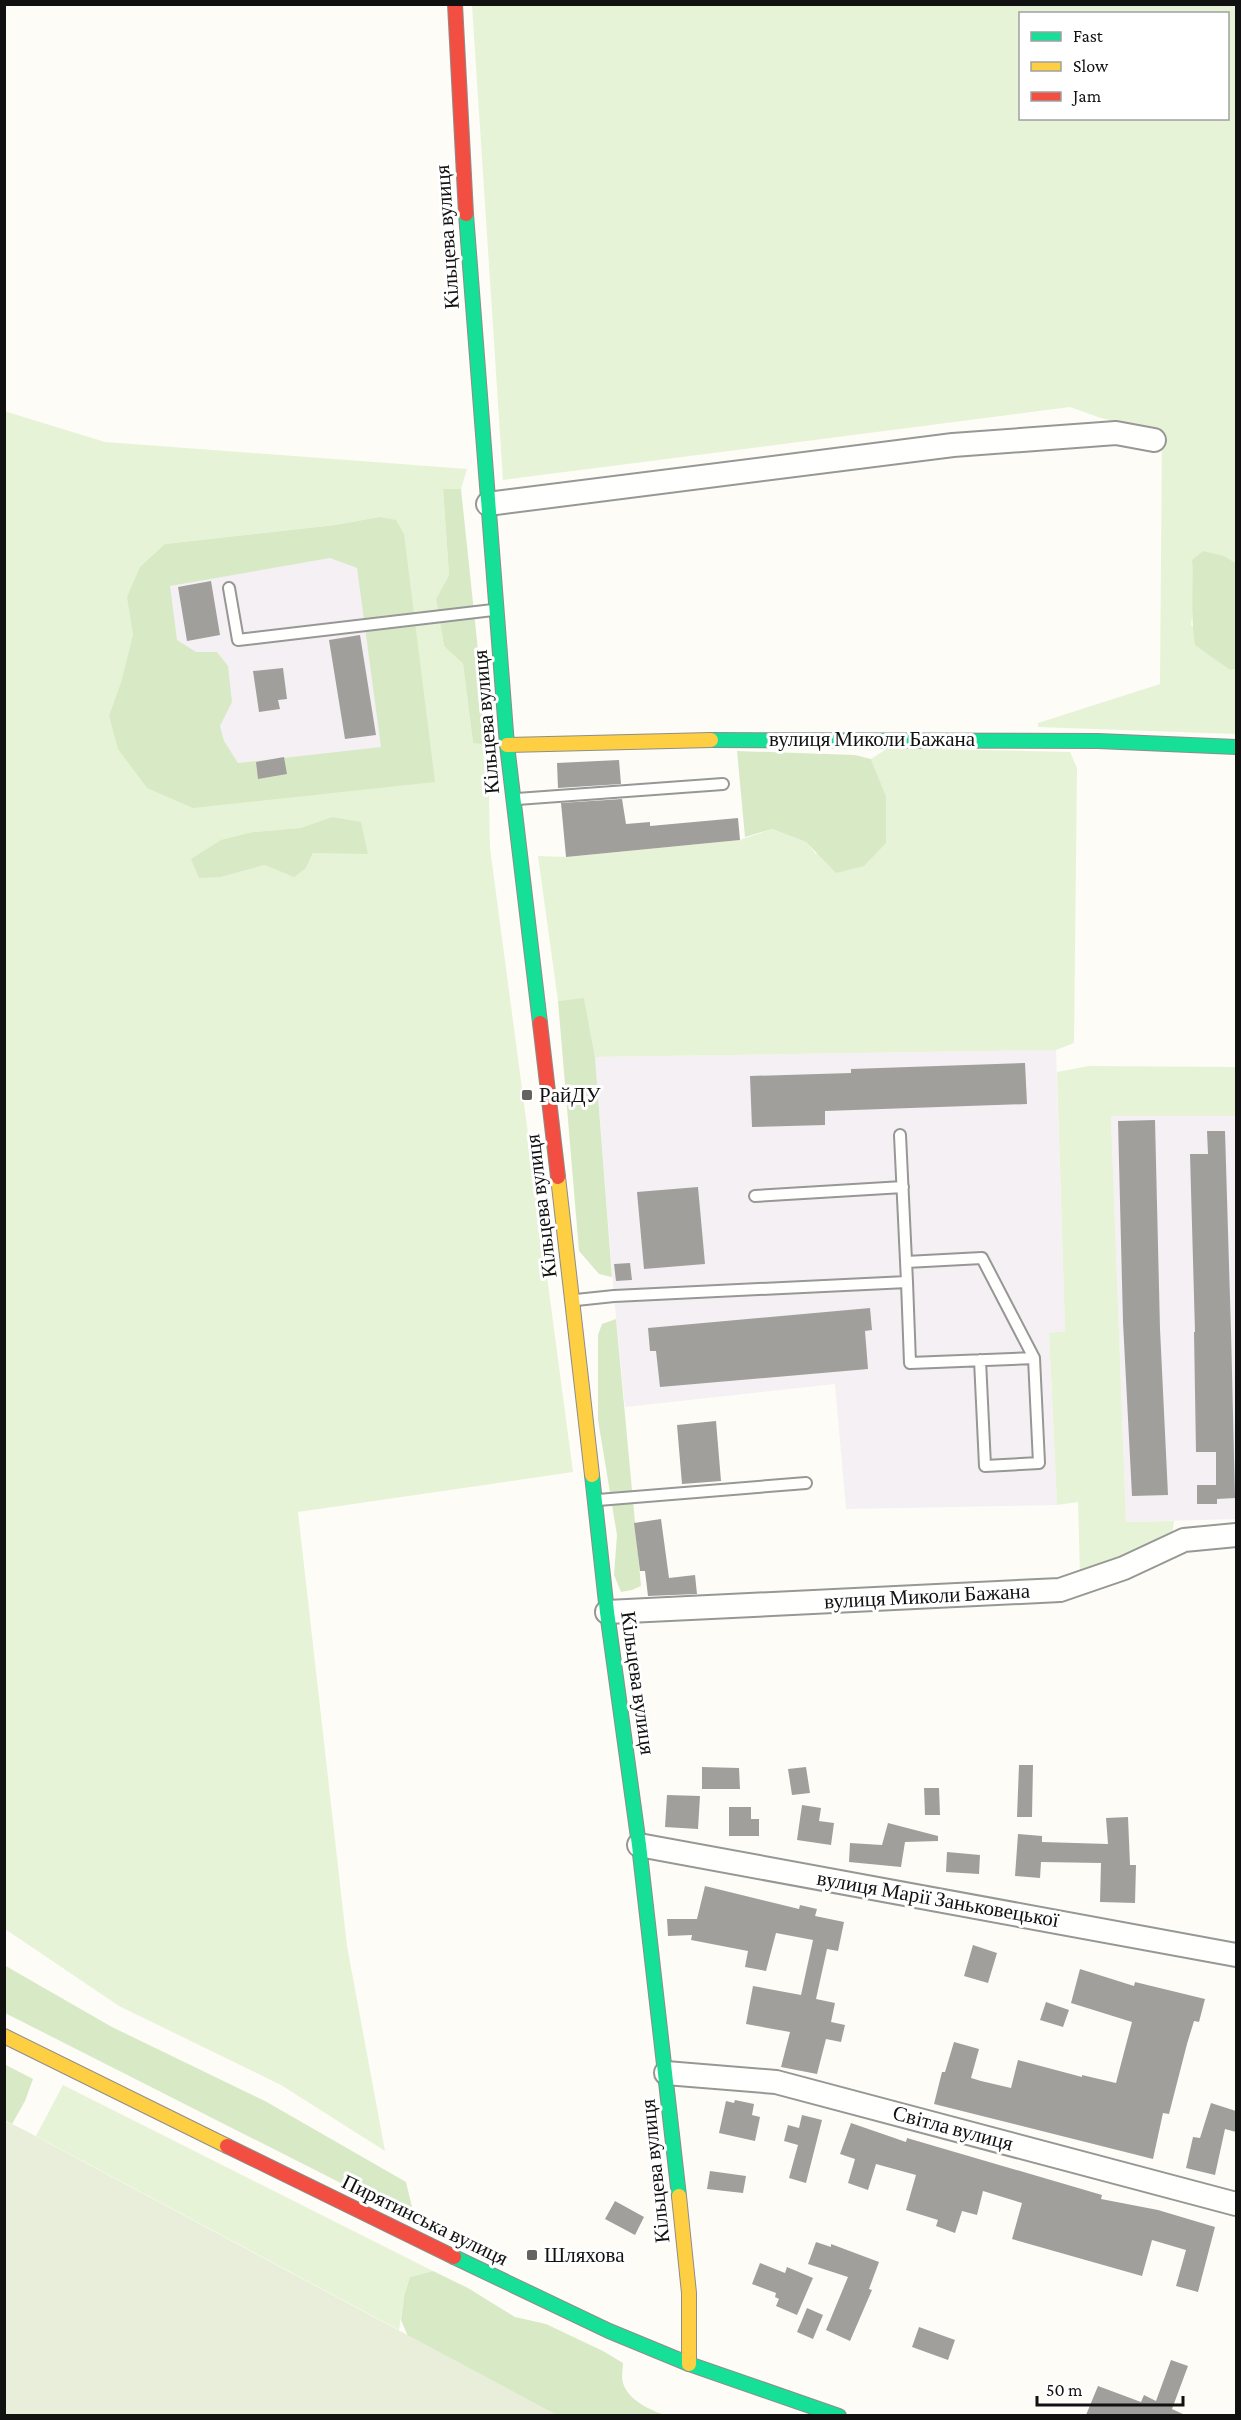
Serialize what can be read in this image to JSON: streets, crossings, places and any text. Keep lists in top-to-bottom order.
{
  "streets": {
    "street": [
      "Кільцева вулиця",
      "вулиця Миколи Бажана",
      "вулиця Марії Заньковецької",
      "Світла вулиця",
      "Пирятинська вулиця"
    ]
  },
  "crossings": [
    ["Кільцева вулиця", "вулиця Миколи Бажана"],
    ["Кільцева вулиця", "вулиця Марії Заньковецької"],
    ["Кільцева вулиця", "Світла вулиця"],
    ["Кільцева вулиця", "Пирятинська вулиця"]
  ],
  "places": {
    "transit": ["РайДУ", "Шляхова"]
  },
  "legend": ["Fast", "Slow", "Jam"],
  "scale_bar": "50 m"
}
